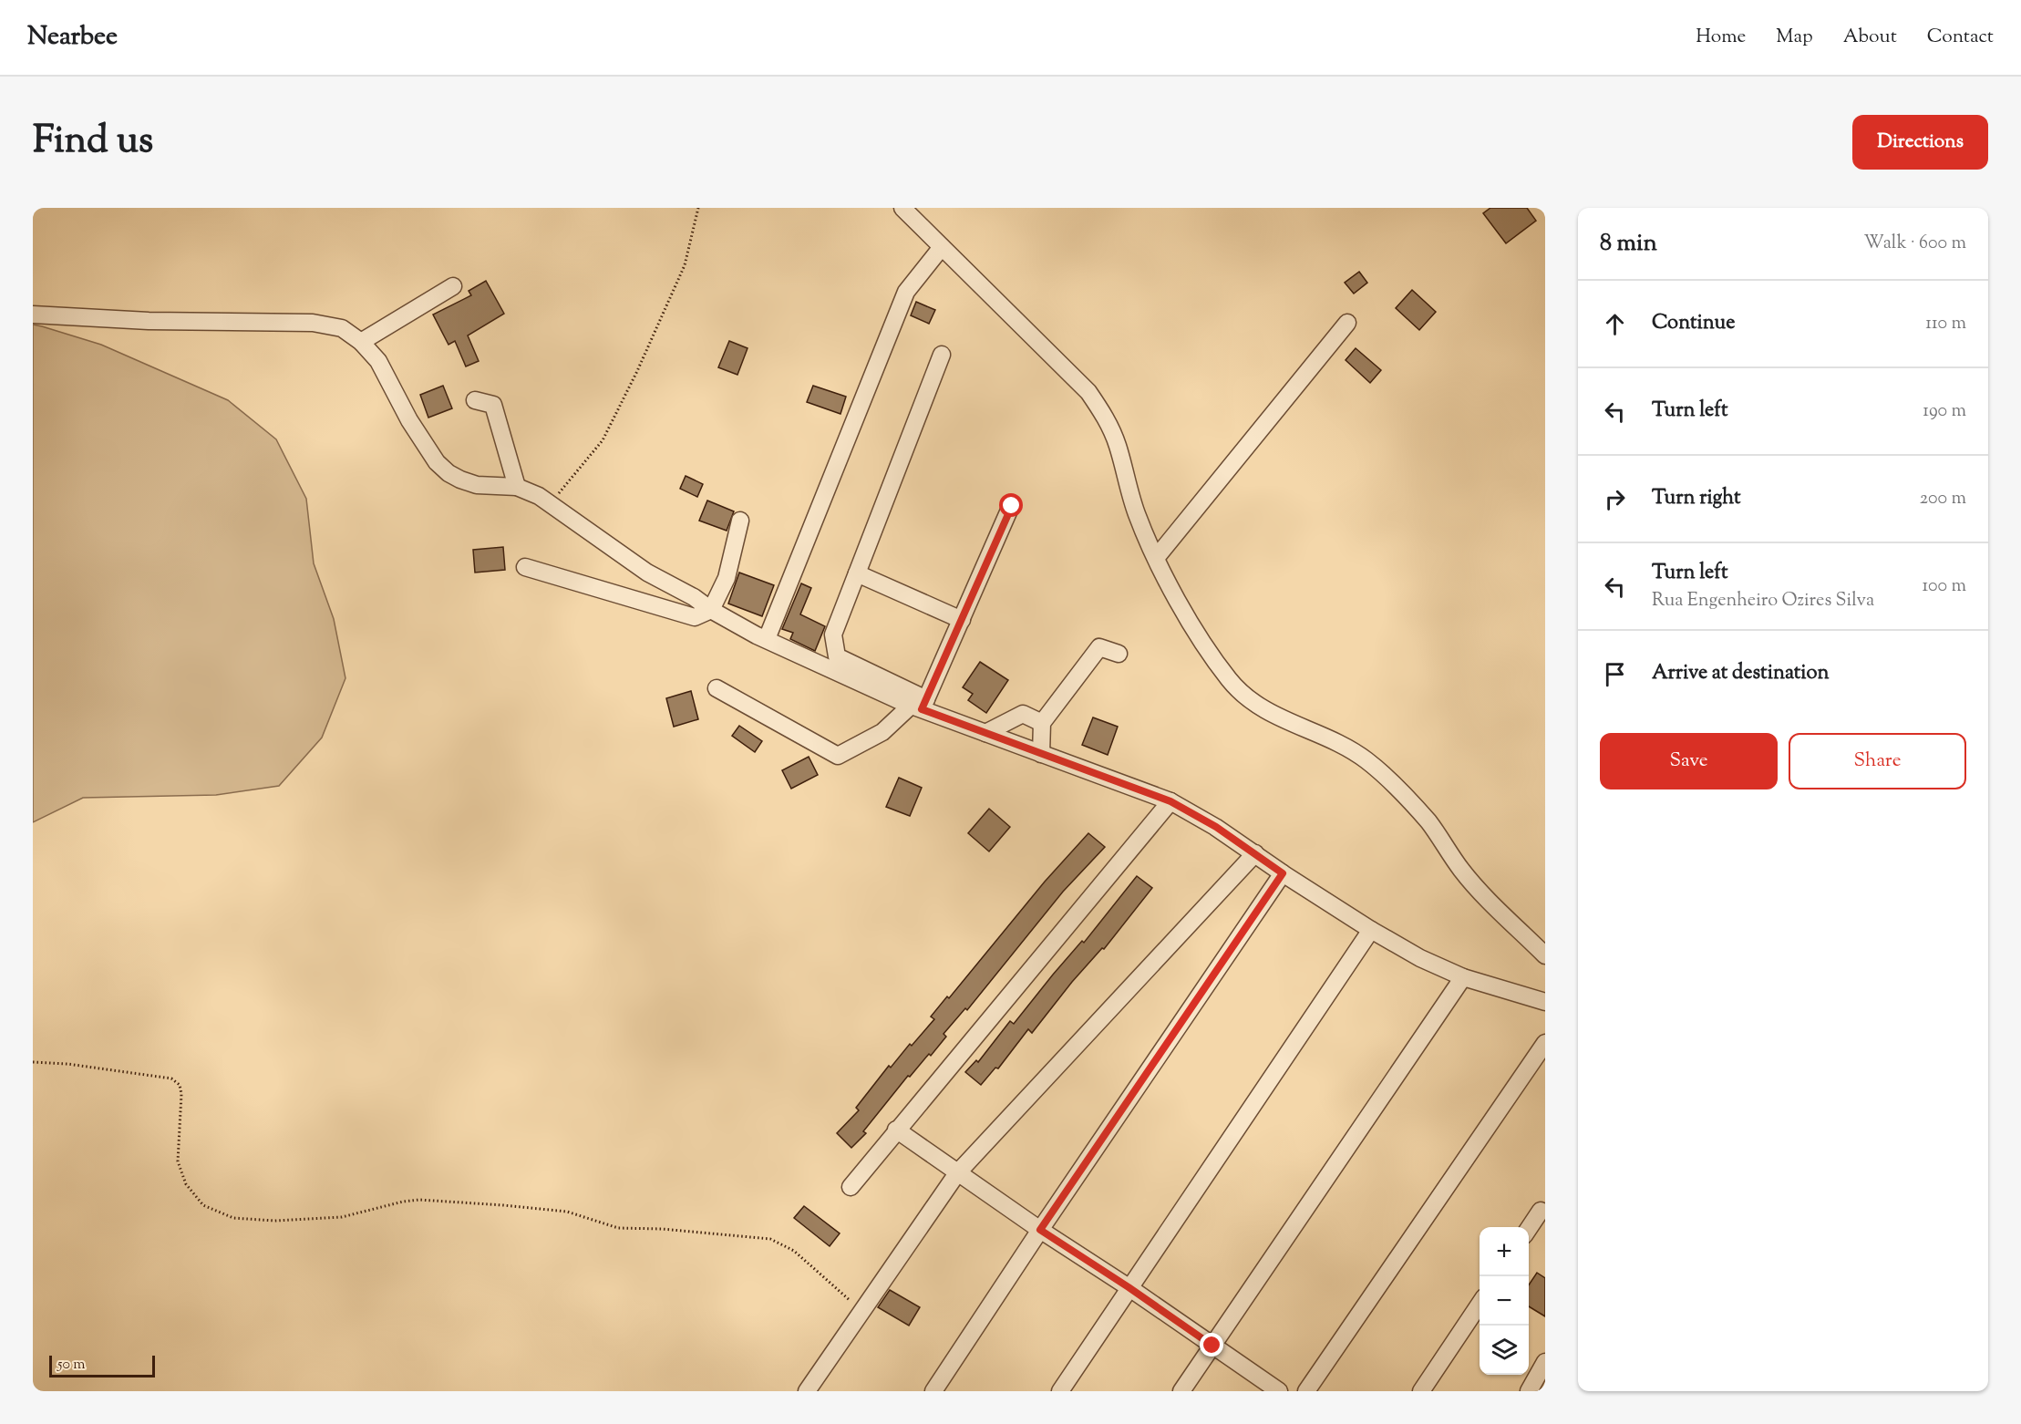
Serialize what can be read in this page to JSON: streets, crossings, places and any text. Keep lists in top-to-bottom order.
{
  "scale_bar": "50 m",
  "page": {
    "header": "Nearbee",
    "nav": [
      "Home",
      "Map",
      "About",
      "Contact"
    ],
    "title": "Find us",
    "buttons": [
      "Directions",
      ["Save", "Share"]
    ],
    "heading": ["8 min", "Walk · 600 m"],
    "list": [
      ["Continue", "110 m"],
      ["Turn left", "190 m"],
      ["Turn right", "200 m"],
      ["Turn left", "Rua Engenheiro Ozires Silva", "100 m"],
      "Arrive at destination"
    ],
    "map_buttons": ["+", "−"],
    "scale": "50 m"
  }
}
